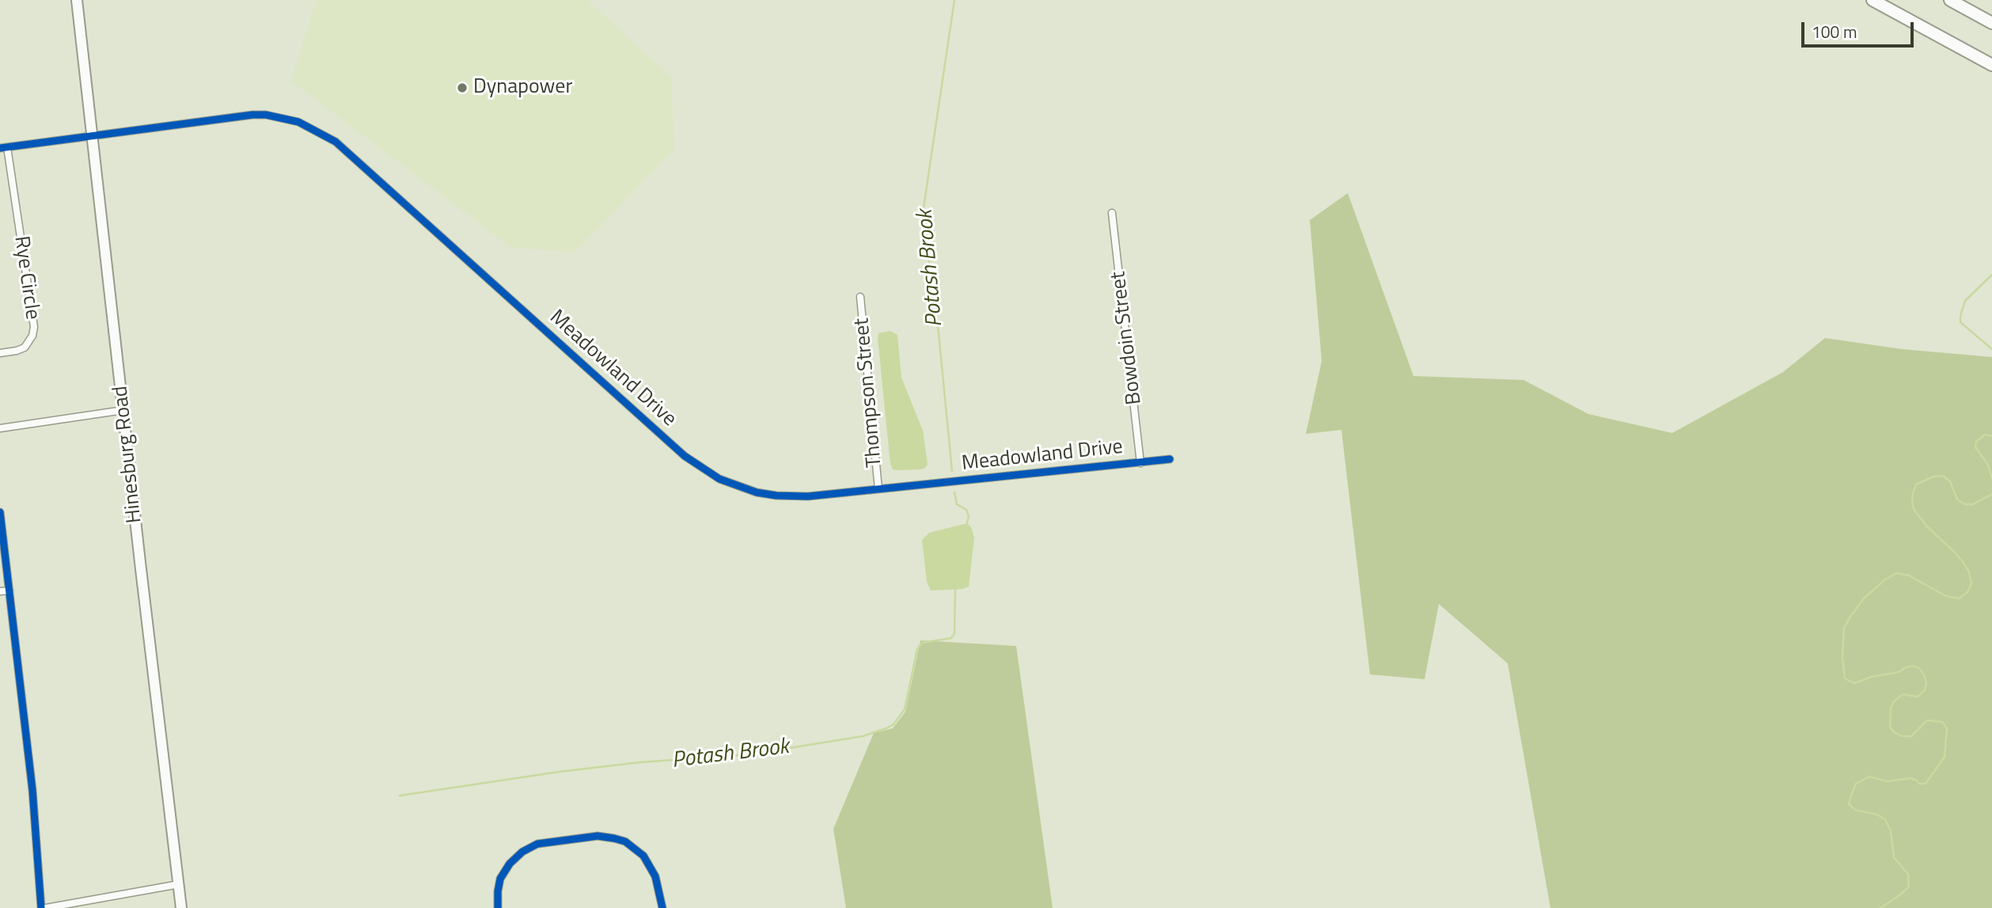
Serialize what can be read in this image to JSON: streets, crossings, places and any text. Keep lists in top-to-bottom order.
{
  "streets": {
    "main road": ["Hinesburg Road"],
    "street": [
      "Rye Circle",
      "Bowdoin Street",
      "Meadowland Drive",
      "Thompson Street"
    ]
  },
  "crossings": [
    ["Rye Circle", "Meadowland Drive"],
    ["Rye Circle", "Hinesburg Road"],
    ["Bowdoin Street", "Meadowland Drive"],
    ["Meadowland Drive", "Thompson Street"],
    ["Meadowland Drive", "Hinesburg Road"]
  ],
  "water": ["Potash Brook"],
  "places": ["Dynapower"],
  "scale_bar": "100 m"
}
